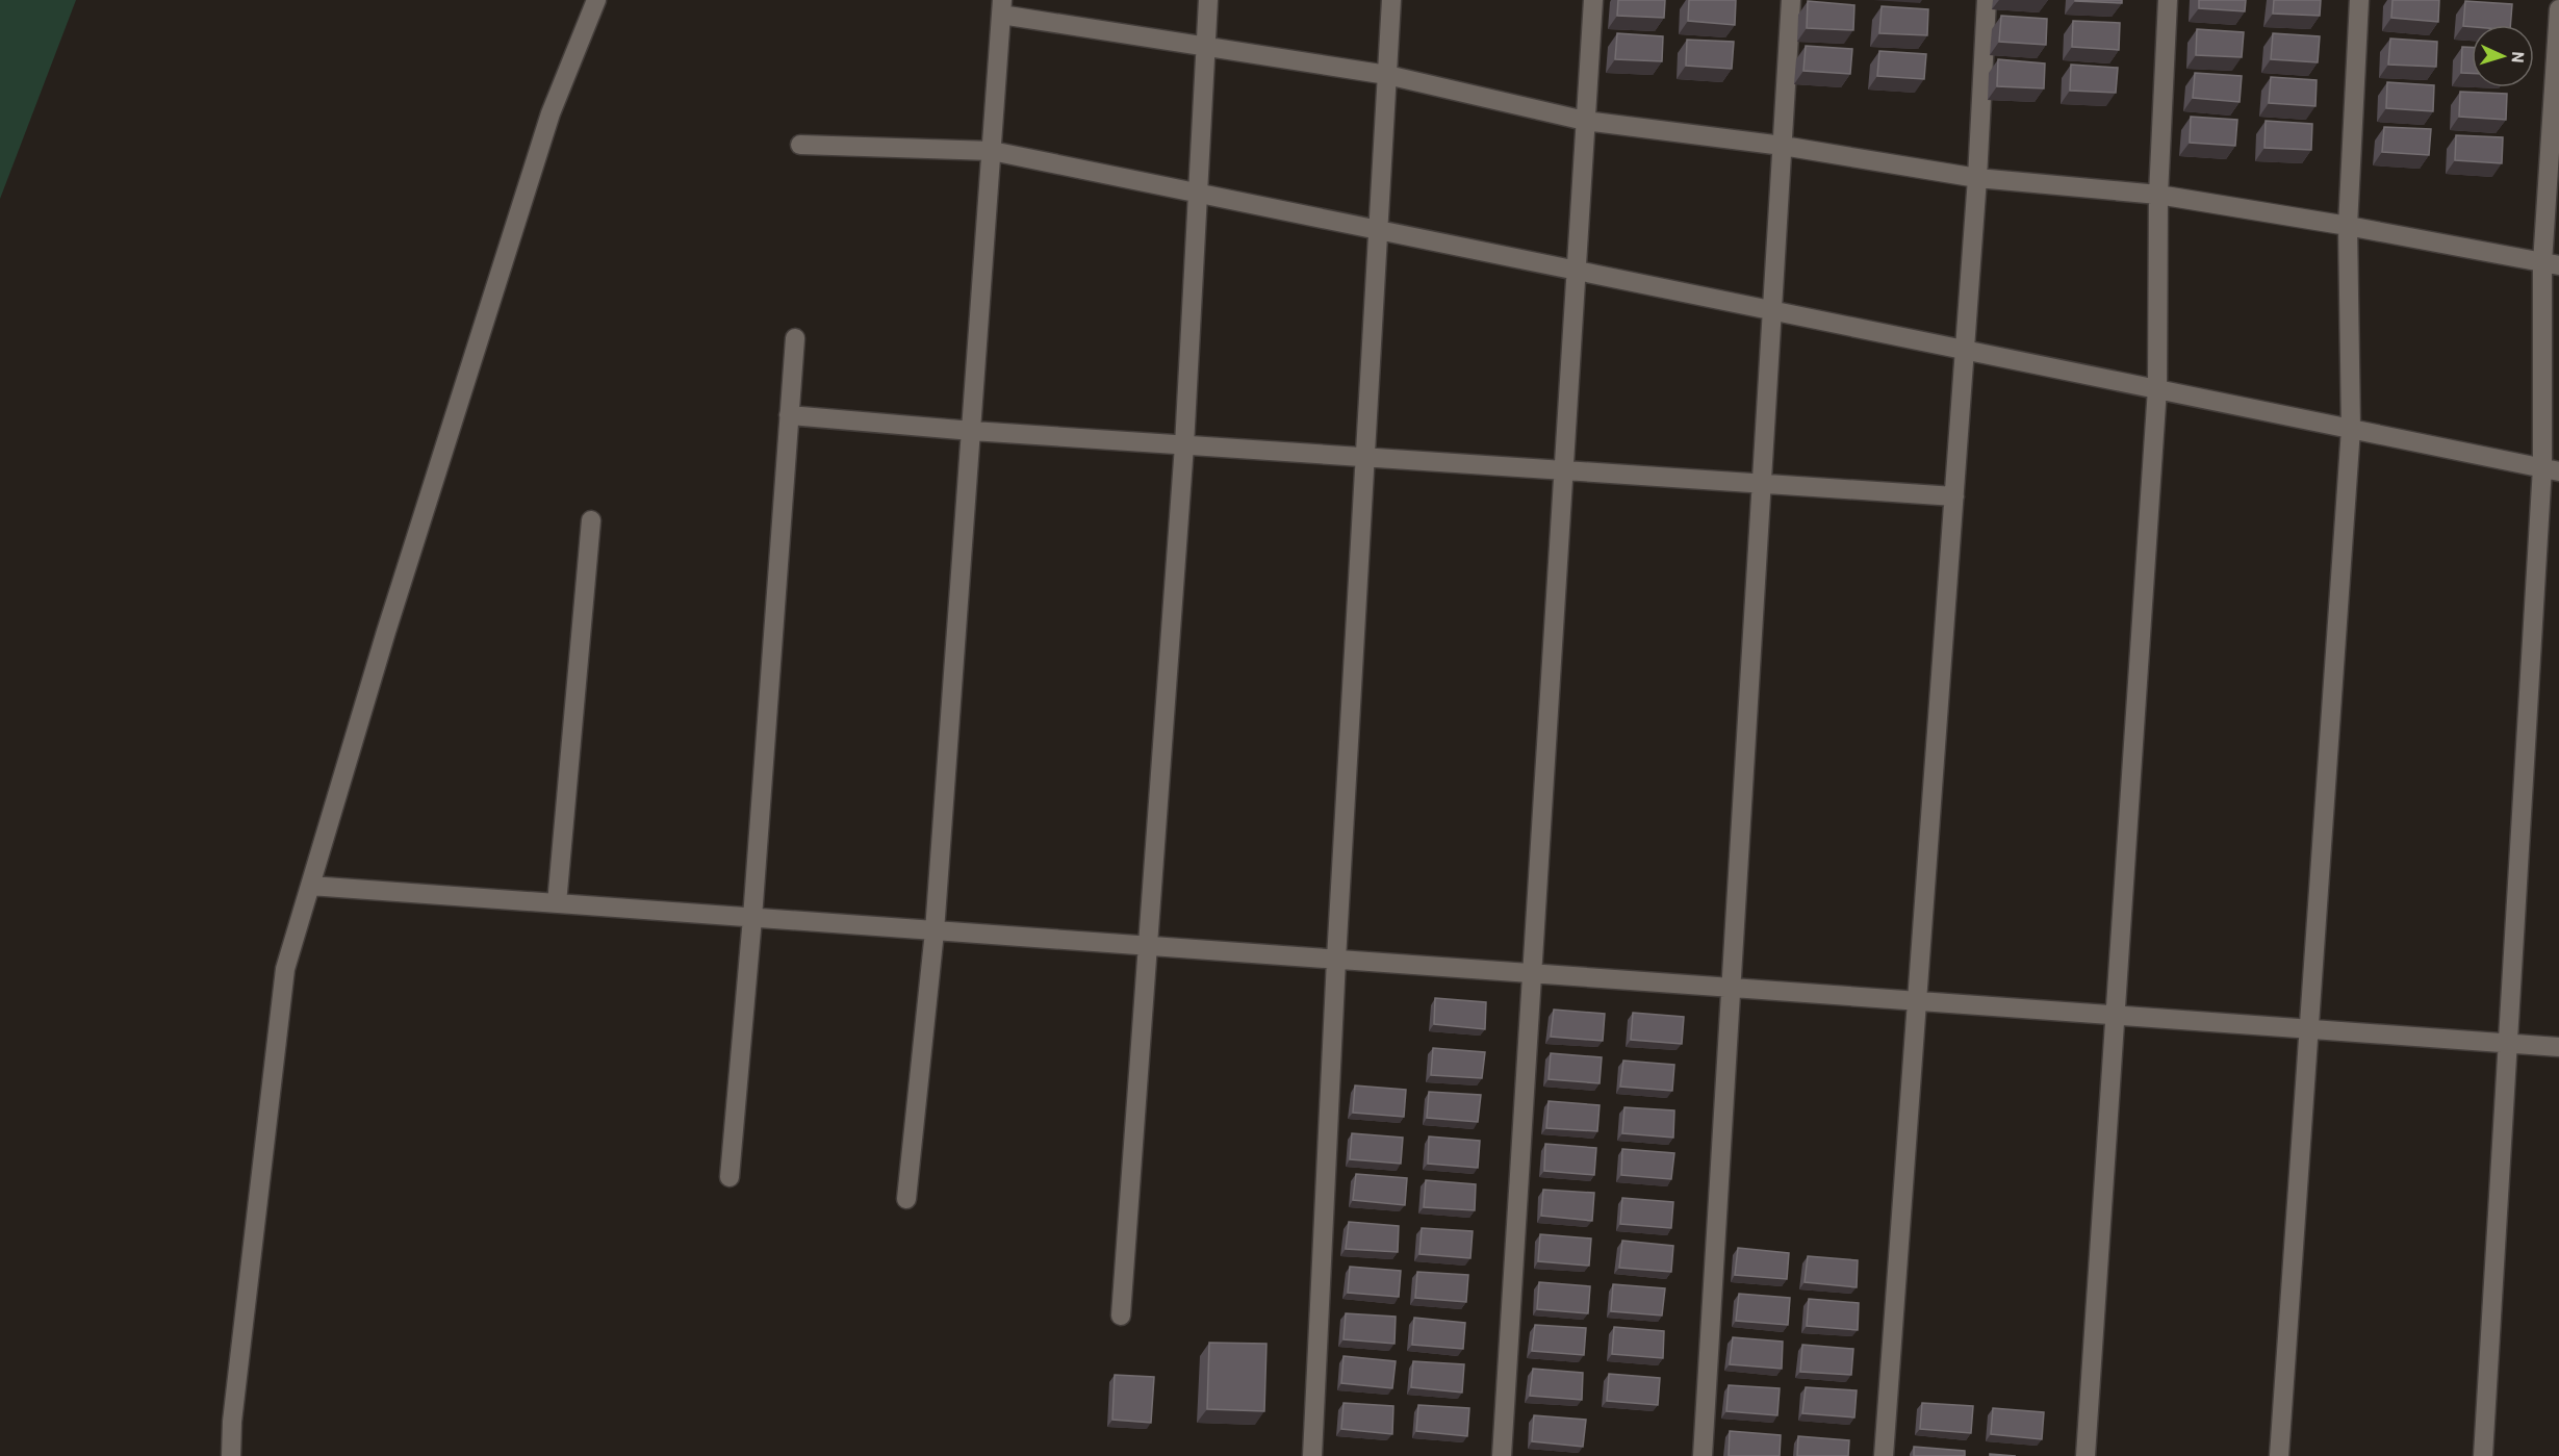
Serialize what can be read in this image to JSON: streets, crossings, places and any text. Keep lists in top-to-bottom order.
{
  "north": "right"
}
